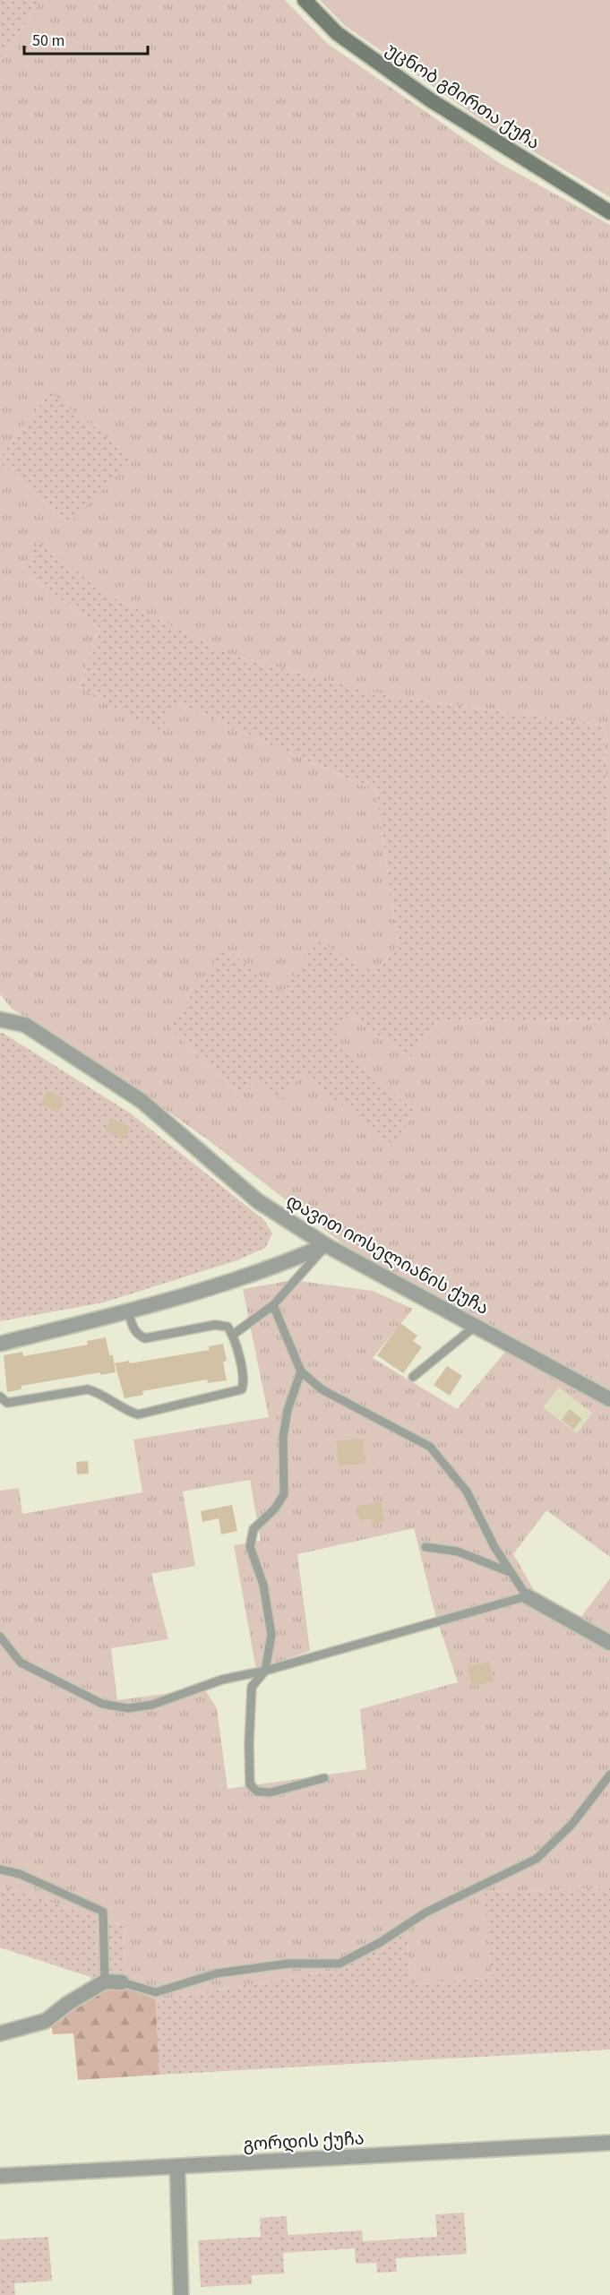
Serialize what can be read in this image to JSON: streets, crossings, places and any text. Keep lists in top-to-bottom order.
{
  "streets": {
    "main road": ["უცნობ გმირთა ქუჩა"],
    "street": ["დავით იოსელიანის ქუჩა", "გორდის ქუჩა"]
  },
  "scale_bar": "50 m"
}
